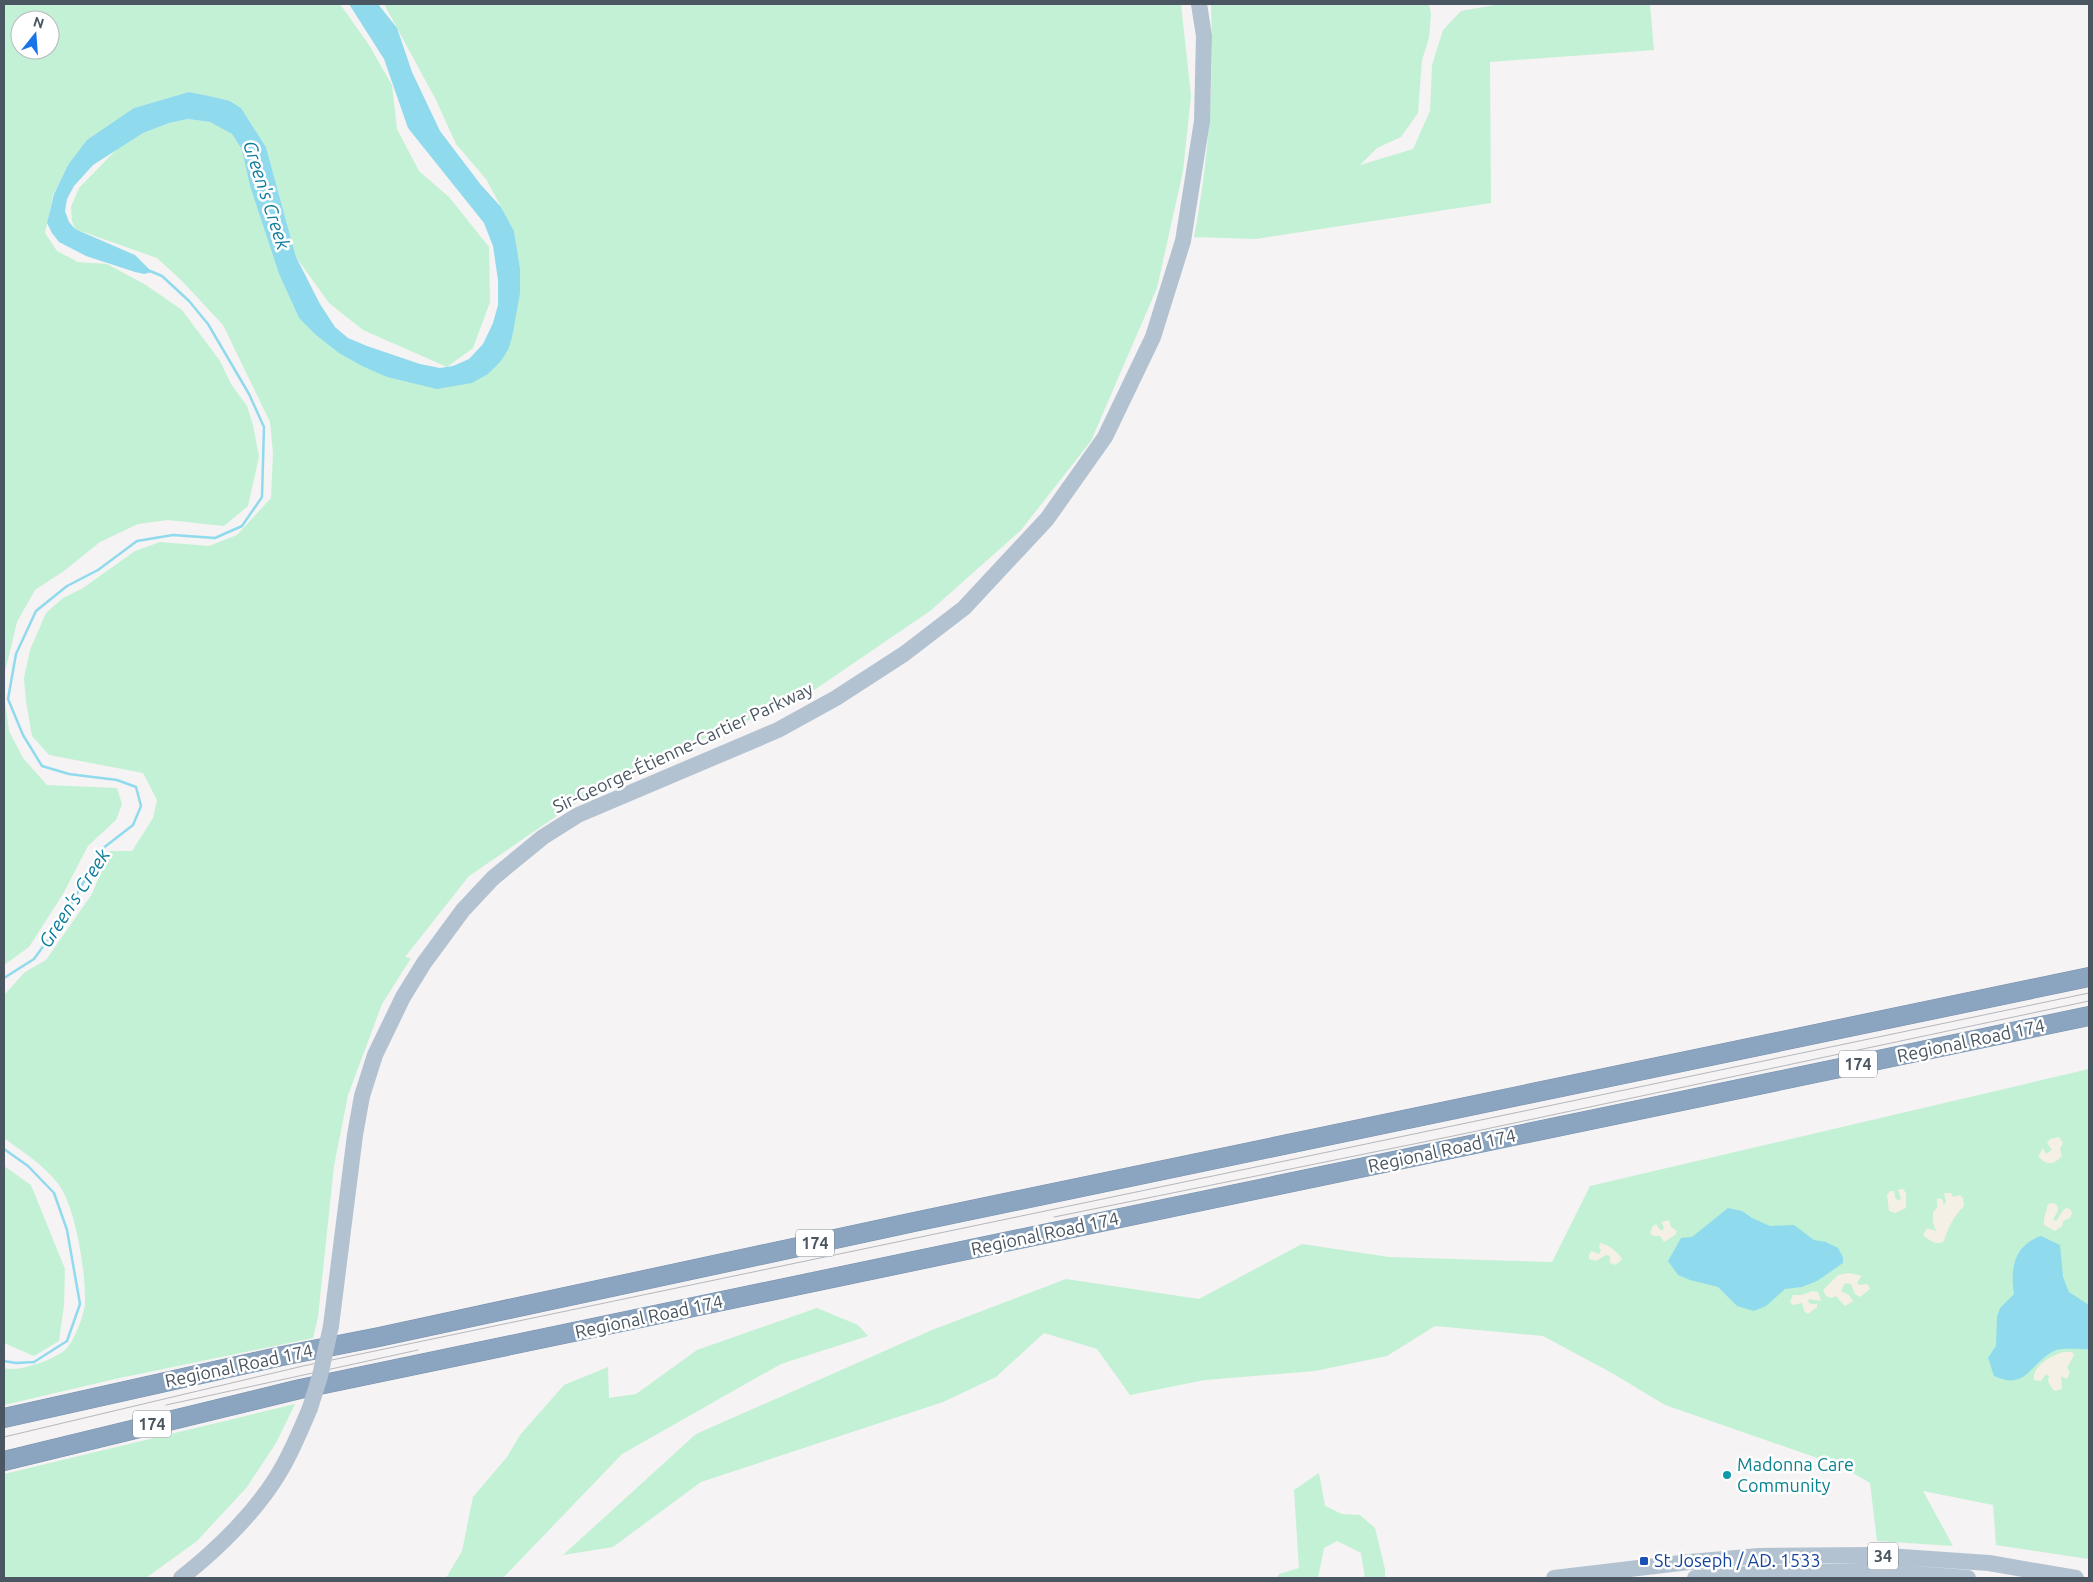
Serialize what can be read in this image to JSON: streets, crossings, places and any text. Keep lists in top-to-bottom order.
{
  "streets": {
    "highway": ["Regional Road 174", "174"],
    "main road": ["Sir-George-Étienne-Cartier Parkway", "34"]
  },
  "water": ["Green's Creek"],
  "places": {
    "other": ["Madonna Care Community"],
    "transit": ["St Joseph / AD. 1533"]
  },
  "north": "top"
}
